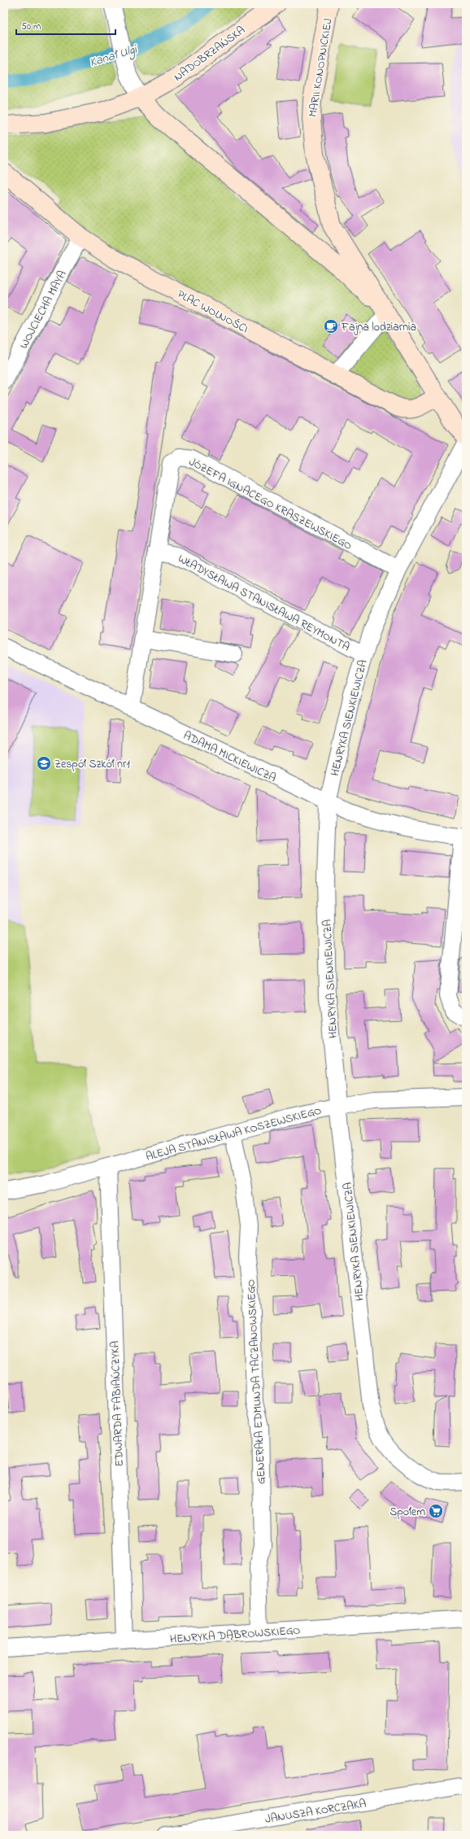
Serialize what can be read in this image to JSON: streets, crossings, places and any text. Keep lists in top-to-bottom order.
{
  "streets": {
    "street": [
      "NADOBRZAŃSKA",
      "MARII KONOPNICKIEJ",
      "WOJCIECHA MAYA",
      "PLAC WOLNOŚCI",
      "JÓZEFA IGNACEGO KRASZEWSKIEGO",
      "WŁADYSŁAWA STANISŁAWA REYMONTA",
      "HENRYKA SIENKIEWICZA",
      "ADAMA MICKIEWICZA",
      "ALEJA STANISŁAWA KOSZEWSKIEGO",
      "GENERAŁA EDMUNDA TACZANOWSKIEGO",
      "EDWARDA FABIAŃCZYKA",
      "HENRYKA DĄBROWSKIEGO",
      "JANUSZA KORCZAKA"
    ]
  },
  "crossings": [
    ["WOJCIECHA MAYA", "PLAC WOLNOŚCI"],
    ["JÓZEFA IGNACEGO KRASZEWSKIEGO", "WŁADYSŁAWA STANISŁAWA REYMONTA"],
    ["JÓZEFA IGNACEGO KRASZEWSKIEGO", "HENRYKA SIENKIEWICZA"],
    ["WŁADYSŁAWA STANISŁAWA REYMONTA", "HENRYKA SIENKIEWICZA"],
    ["HENRYKA SIENKIEWICZA", "ADAMA MICKIEWICZA"],
    ["HENRYKA SIENKIEWICZA", "ALEJA STANISŁAWA KOSZEWSKIEGO"],
    ["ALEJA STANISŁAWA KOSZEWSKIEGO", "GENERAŁA EDMUNDA TACZANOWSKIEGO"],
    ["ALEJA STANISŁAWA KOSZEWSKIEGO", "EDWARDA FABIAŃCZYKA"],
    ["GENERAŁA EDMUNDA TACZANOWSKIEGO", "HENRYKA DĄBROWSKIEGO"],
    ["EDWARDA FABIAŃCZYKA", "HENRYKA DĄBROWSKIEGO"]
  ],
  "water": ["Kanał Ulgi"],
  "places": {
    "cafe": ["Fajna lodziarnia"],
    "school or university": ["Zespół Szkół nr1"],
    "supermarket": ["Społem"]
  },
  "scale_bar": "50 m"
}
